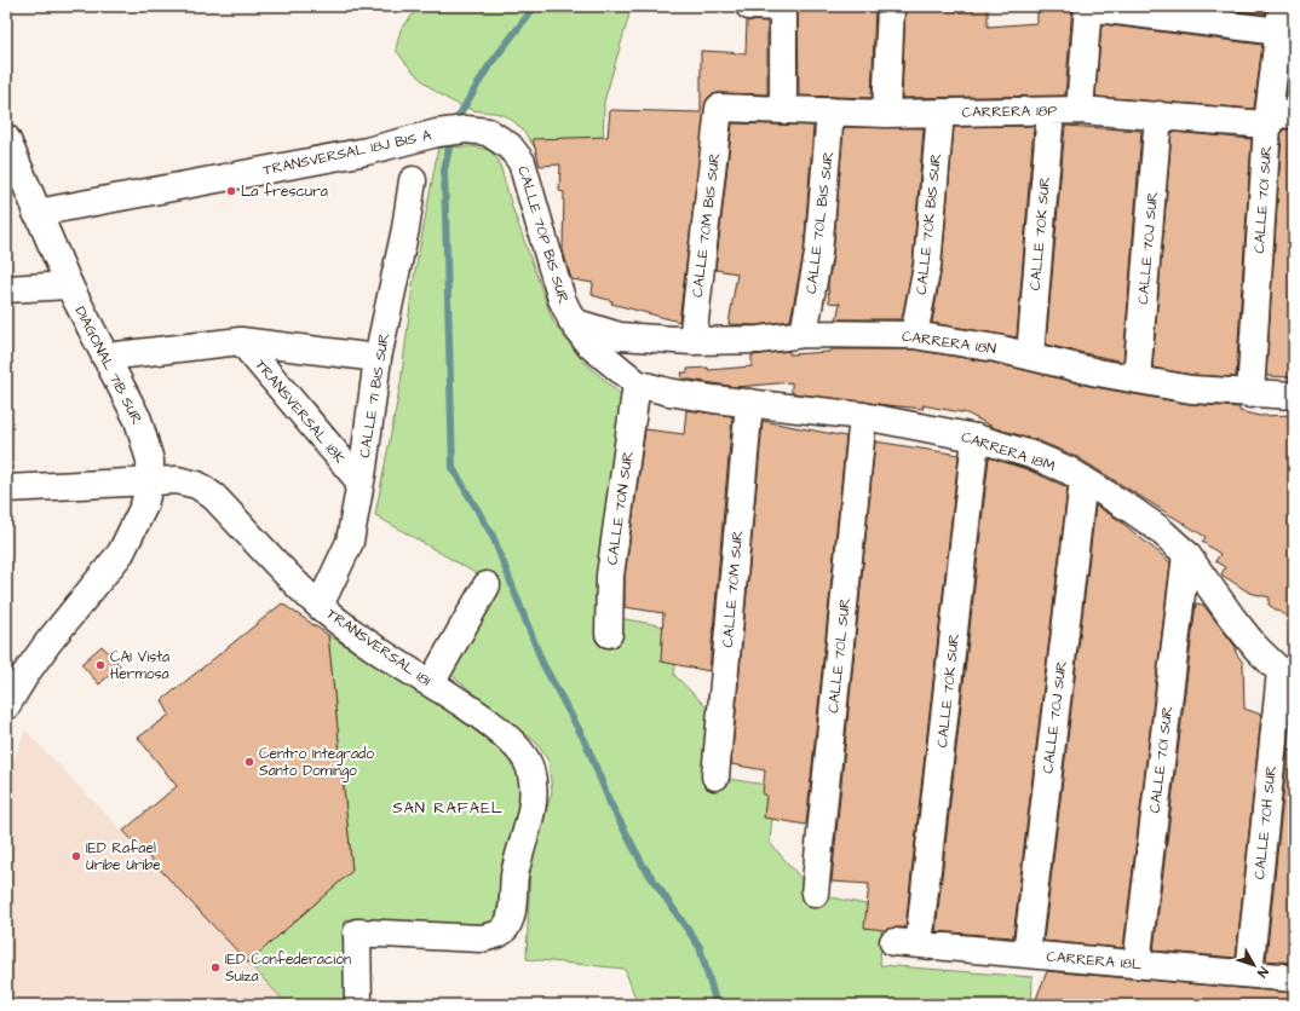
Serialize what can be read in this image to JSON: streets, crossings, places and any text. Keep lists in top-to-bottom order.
{
  "streets": {
    "street": [
      "CARRERA 18P",
      "TRANSVERSAL 18J BIS A",
      "CALLE 70I SUR",
      "CALLE 70L BIS SUR",
      "CALLE 70K BIS SUR",
      "CALLE 70M BIS SUR",
      "CALLE 70K SUR",
      "CALLE 70P BIS SUR",
      "CALLE 70J SUR",
      "CARRERA 18N",
      "DIAGONAL 71B SUR",
      "CALLE 71 BIS SUR",
      "TRANSVERSAL 18K",
      "CARRERA 18M",
      "CALLE 70N SUR",
      "CALLE 70M SUR",
      "TRANSVERSAL 18I",
      "CALLE 70L SUR",
      "CALLE 70H SUR",
      "CARRERA 18L"
    ]
  },
  "crossings": [
    ["CARRERA 18P", "CALLE 70I SUR"],
    ["CARRERA 18P", "CALLE 70L BIS SUR"],
    ["CARRERA 18P", "CALLE 70K BIS SUR"],
    ["CARRERA 18P", "CALLE 70M BIS SUR"],
    ["CARRERA 18P", "CALLE 70K SUR"],
    ["CARRERA 18P", "CALLE 70J SUR"],
    ["TRANSVERSAL 18J BIS A", "CALLE 70P BIS SUR"],
    ["TRANSVERSAL 18J BIS A", "DIAGONAL 71B SUR"],
    ["CALLE 70I SUR", "CARRERA 18N"],
    ["CALLE 70I SUR", "CARRERA 18M"],
    ["CALLE 70I SUR", "CARRERA 18L"],
    ["CALLE 70L BIS SUR", "CARRERA 18N"],
    ["CALLE 70K BIS SUR", "CARRERA 18N"],
    ["CALLE 70M BIS SUR", "CARRERA 18N"],
    ["CALLE 70K SUR", "CARRERA 18N"],
    ["CALLE 70K SUR", "CARRERA 18M"],
    ["CALLE 70K SUR", "CARRERA 18L"],
    ["CALLE 70P BIS SUR", "CARRERA 18N"],
    ["CALLE 70P BIS SUR", "CARRERA 18M"],
    ["CALLE 70P BIS SUR", "CALLE 70N SUR"],
    ["CALLE 70J SUR", "CARRERA 18N"],
    ["CALLE 70J SUR", "CARRERA 18M"],
    ["CALLE 70J SUR", "CARRERA 18L"],
    ["DIAGONAL 71B SUR", "TRANSVERSAL 18I"],
    ["CALLE 71 BIS SUR", "TRANSVERSAL 18K"],
    ["CALLE 71 BIS SUR", "TRANSVERSAL 18I"],
    ["CARRERA 18M", "CALLE 70N SUR"],
    ["CARRERA 18M", "CALLE 70M SUR"],
    ["CARRERA 18M", "CALLE 70L SUR"],
    ["CARRERA 18M", "CALLE 70H SUR"],
    ["CALLE 70H SUR", "CARRERA 18L"]
  ],
  "districts": ["SAN RAFAEL"],
  "places": [
    "La frescura",
    "CAI Vista Hermosa",
    "Centro Integrado Santo Domingo",
    "IED Rafael Uribe Uribe",
    "IED Confederación Suiza"
  ],
  "north": "bottom right"
}
